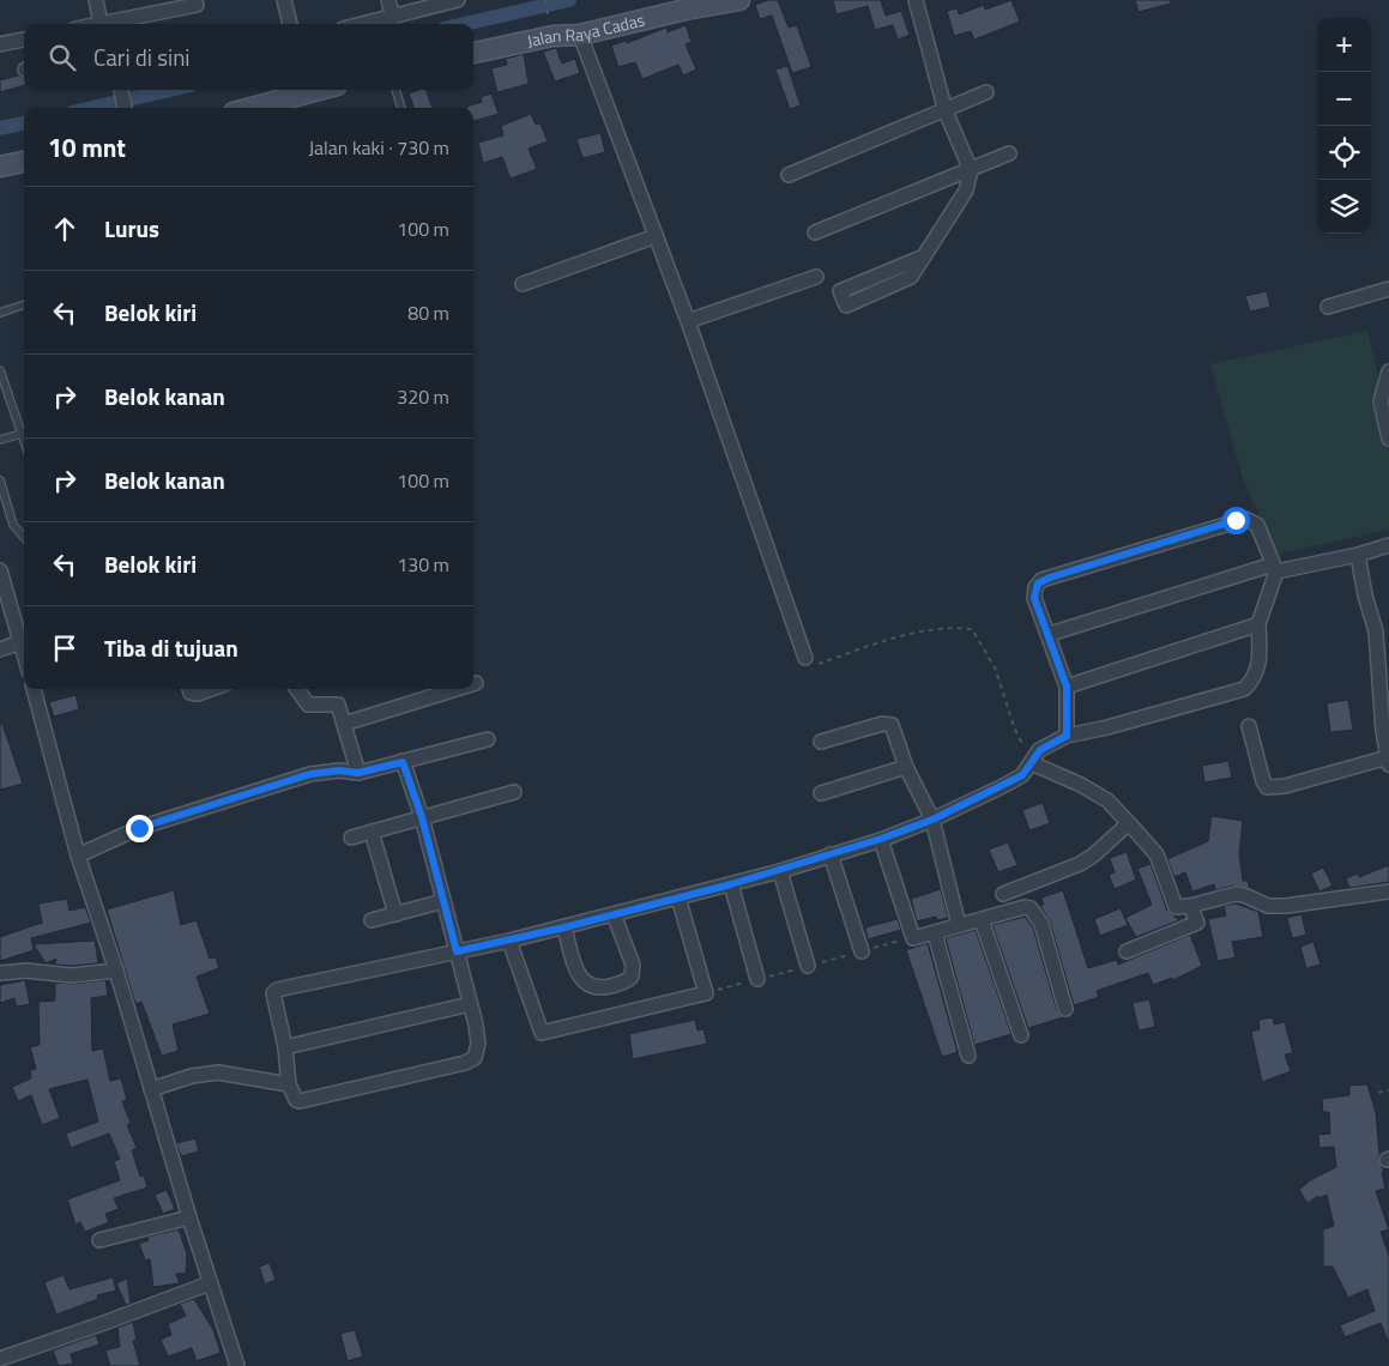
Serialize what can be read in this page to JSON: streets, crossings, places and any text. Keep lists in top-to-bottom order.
{
  "streets": {
    "street": ["Jalan Raya Cadas"]
  },
  "page": {
    "map_buttons": ["+", "−"],
    "search": "Cari di sini",
    "heading": ["10 mnt", "Jalan kaki · 730 m"],
    "list": [
      ["Lurus", "100 m"],
      ["Belok kiri", "80 m"],
      ["Belok kanan", "320 m"],
      ["Belok kanan", "100 m"],
      ["Belok kiri", "130 m"],
      "Tiba di tujuan"
    ]
  }
}
